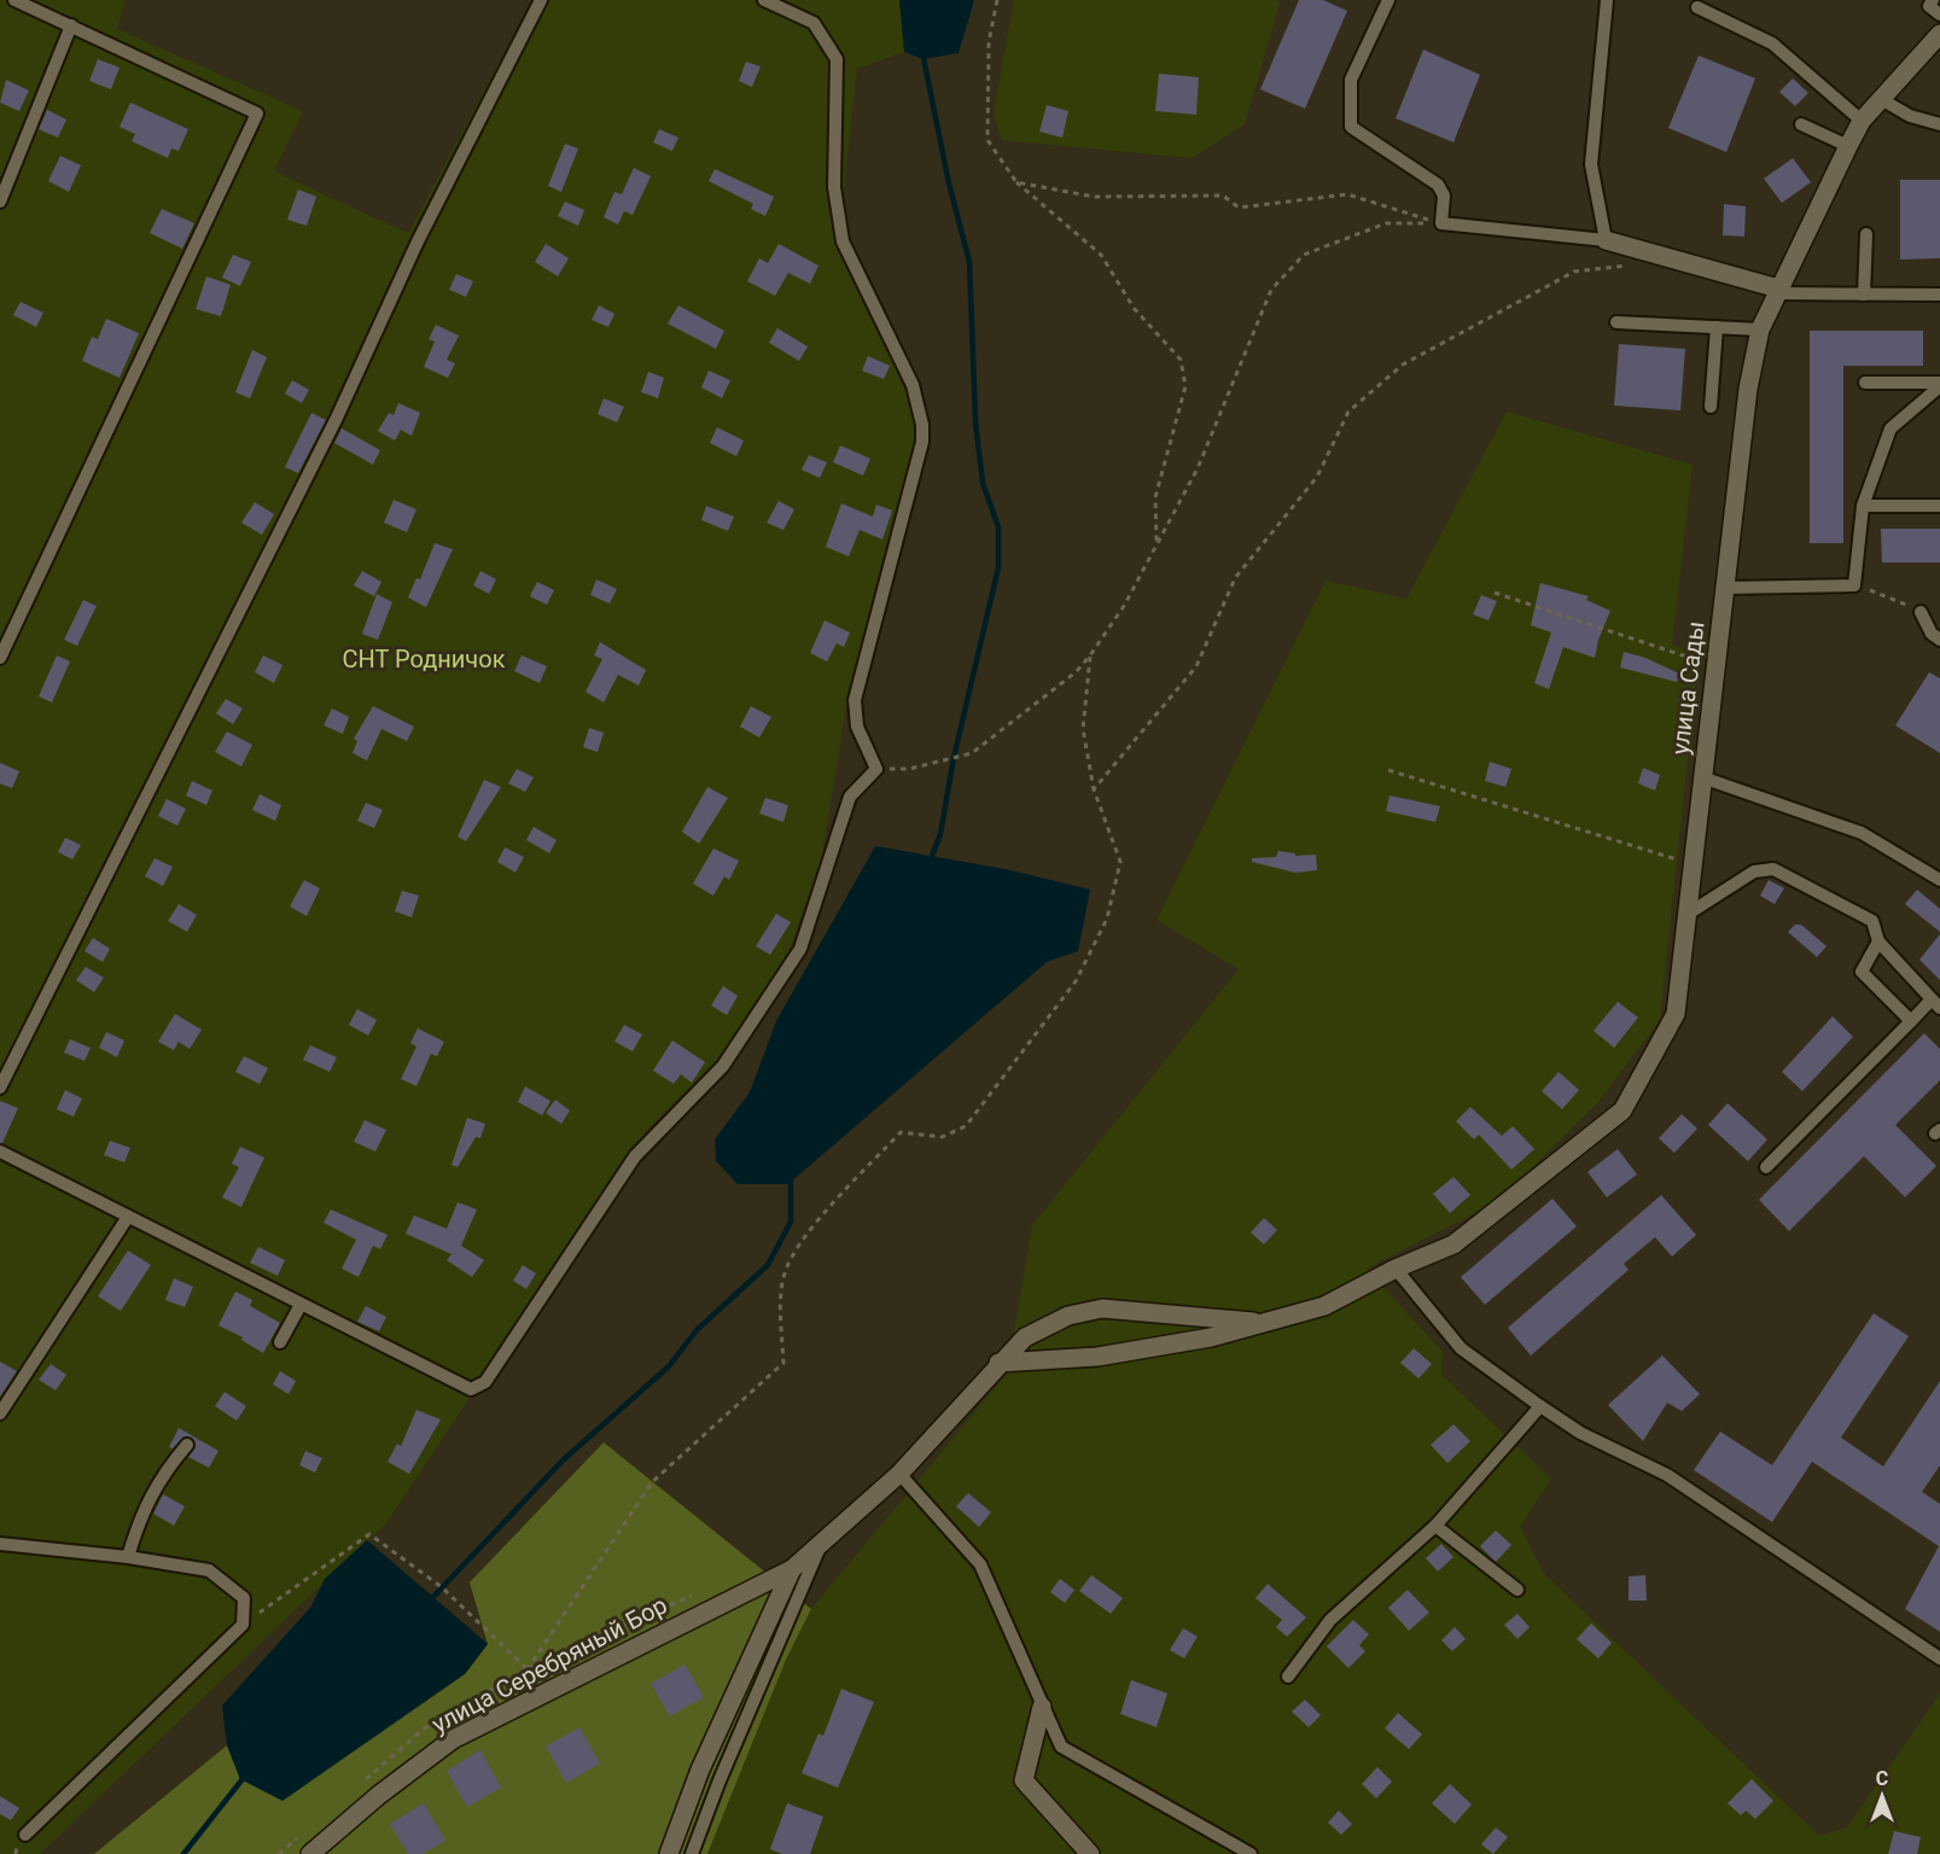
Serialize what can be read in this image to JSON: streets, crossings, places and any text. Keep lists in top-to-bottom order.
{
  "streets": {
    "street": ["улица Сады", "улица Серебряный Бор"]
  },
  "crossings": [
    ["улица Сады", "улица Серебряный Бор"]
  ],
  "parks": ["СНТ Родничок"],
  "north": "top"
}
